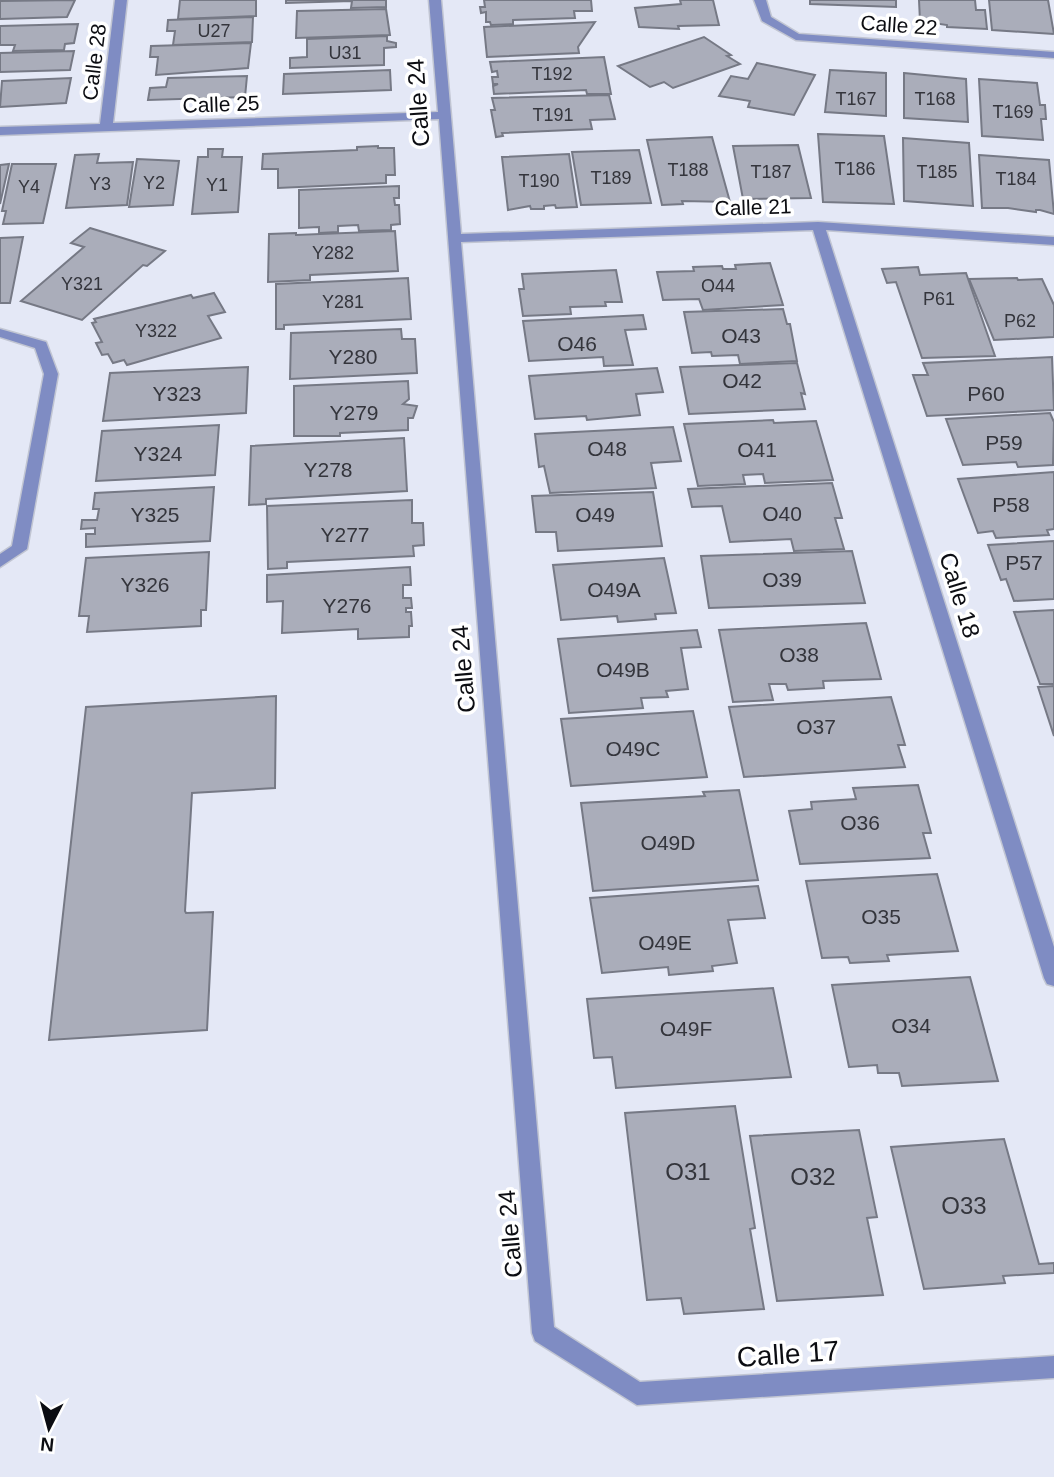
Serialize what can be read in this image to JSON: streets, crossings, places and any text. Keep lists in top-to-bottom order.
{
  "streets": {
    "street": [
      "Calle 22",
      "Calle 28",
      "Calle 24",
      "Calle 25",
      "Calle 21",
      "Calle 18",
      "Calle 17"
    ]
  },
  "crossings": [
    ["Calle 28", "Calle 25"],
    ["Calle 24", "Calle 25"],
    ["Calle 24", "Calle 21"],
    ["Calle 24", "Calle 17"],
    ["Calle 21", "Calle 18"]
  ],
  "house_numbers": [
    "U27",
    "U31",
    "T192",
    "T167",
    "T168",
    "T169",
    "T191",
    "T186",
    "T188",
    "T187",
    "T185",
    "T189",
    "T184",
    "T190",
    "Y2",
    "Y3",
    "Y1",
    "Y4",
    "Y282",
    "Y321",
    "O44",
    "P61",
    "Y281",
    "P62",
    "Y322",
    "O43",
    "O46",
    "Y280",
    "O42",
    "Y323",
    "P60",
    "Y279",
    "P59",
    "O48",
    "O41",
    "Y324",
    "Y278",
    "P58",
    "O40",
    "Y325",
    "O49",
    "Y277",
    "P57",
    "O39",
    "Y326",
    "O49A",
    "Y276",
    "O38",
    "O49B",
    "O37",
    "O49C",
    "O36",
    "O49D",
    "O35",
    "O49E",
    "O34",
    "O49F",
    "O31",
    "O32",
    "O33"
  ],
  "north": "bottom"
}
